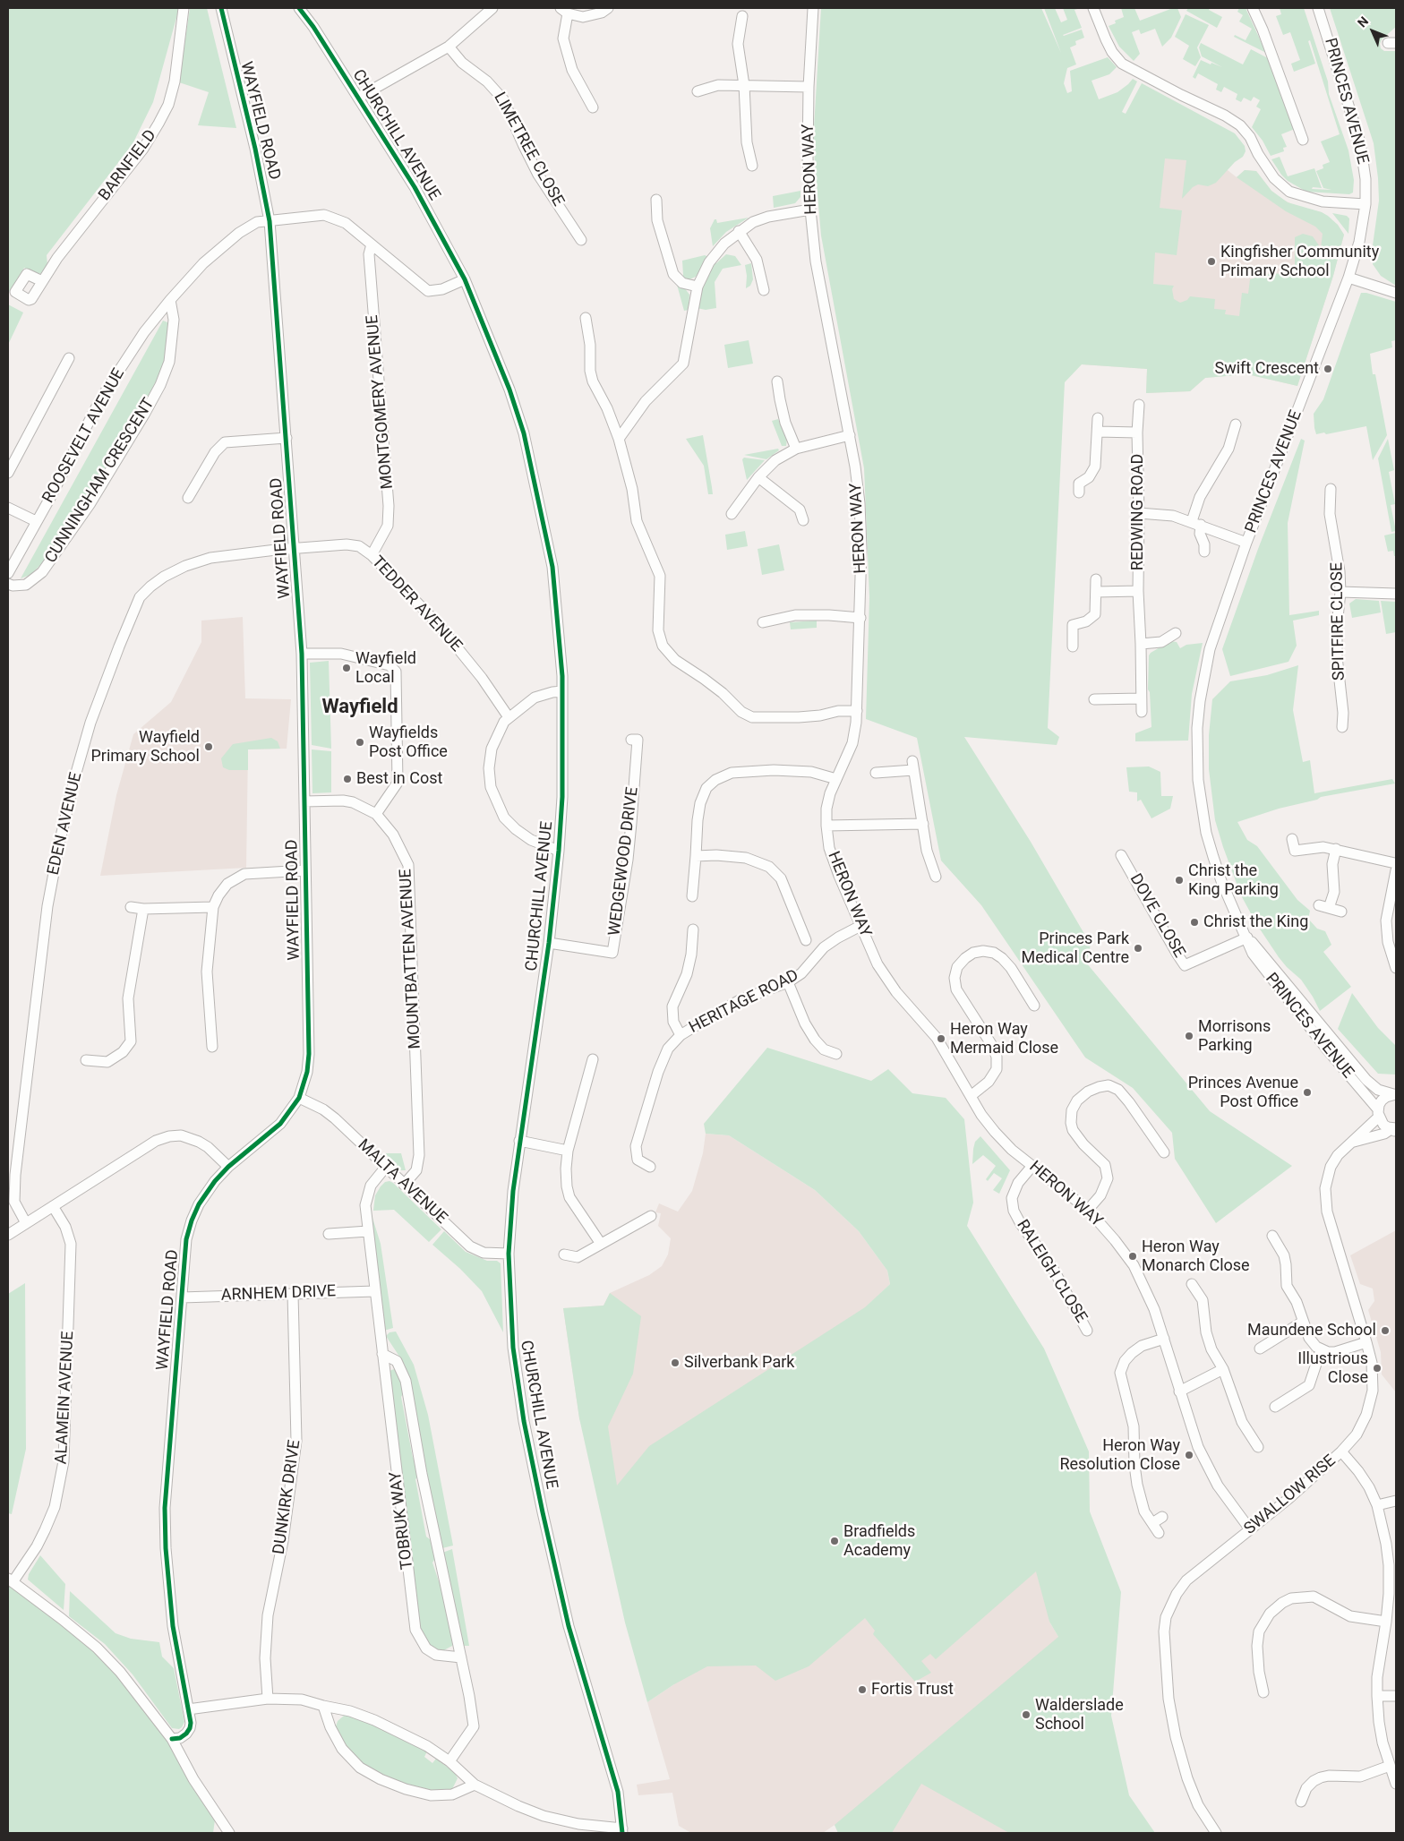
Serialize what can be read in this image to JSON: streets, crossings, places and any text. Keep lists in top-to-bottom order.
{
  "streets": {
    "street": [
      "PRINCES AVENUE",
      "WAYFIELD ROAD",
      "CHURCHILL AVENUE",
      "LIMETREE CLOSE",
      "BARNFIELD",
      "HERON WAY",
      "MONTGOMERY AVENUE",
      "ROOSEVELT AVENUE",
      "CUNNINGHAM CRESCENT",
      "REDWING ROAD",
      "TEDDER AVENUE",
      "SPITFIRE CLOSE",
      "EDEN AVENUE",
      "WEDGEWOOD DRIVE",
      "DOVE CLOSE",
      "MOUNTBATTEN AVENUE",
      "HERITAGE ROAD",
      "MALTA AVENUE",
      "RALEIGH CLOSE",
      "ARNHEM DRIVE",
      "ALAMEIN AVENUE",
      "SWALLOW RISE",
      "DUNKIRK DRIVE",
      "TOBRUK WAY"
    ]
  },
  "crossings": [
    ["PRINCES AVENUE", "DOVE CLOSE"],
    ["PRINCES AVENUE", "SWALLOW RISE"],
    ["WAYFIELD ROAD", "ROOSEVELT AVENUE"],
    ["WAYFIELD ROAD", "TEDDER AVENUE"],
    ["WAYFIELD ROAD", "EDEN AVENUE"],
    ["WAYFIELD ROAD", "MOUNTBATTEN AVENUE"],
    ["WAYFIELD ROAD", "MALTA AVENUE"],
    ["WAYFIELD ROAD", "ARNHEM DRIVE"],
    ["CHURCHILL AVENUE", "ROOSEVELT AVENUE"],
    ["CHURCHILL AVENUE", "WEDGEWOOD DRIVE"],
    ["CHURCHILL AVENUE", "MALTA AVENUE"],
    ["HERON WAY", "HERITAGE ROAD"],
    ["HERON WAY", "RALEIGH CLOSE"],
    ["HERON WAY", "SWALLOW RISE"],
    ["MONTGOMERY AVENUE", "ROOSEVELT AVENUE"],
    ["MONTGOMERY AVENUE", "TEDDER AVENUE"],
    ["ROOSEVELT AVENUE", "CUNNINGHAM CRESCENT"],
    ["TEDDER AVENUE", "EDEN AVENUE"],
    ["MOUNTBATTEN AVENUE", "MALTA AVENUE"],
    ["MALTA AVENUE", "TOBRUK WAY"],
    ["ARNHEM DRIVE", "DUNKIRK DRIVE"],
    ["ARNHEM DRIVE", "TOBRUK WAY"]
  ],
  "districts": ["Wayfield"],
  "places": [
    "Kingfisher Community Primary School",
    "Swift Crescent",
    "Wayfield Local",
    "Wayfields Post Office",
    "Wayfield Primary School",
    "Best in Cost",
    "Christ the King Parking",
    "Christ the King",
    "Princes Park Medical Centre",
    "Morrisons Parking",
    "Heron Way Mermaid Close",
    "Princes Avenue Post Office",
    "Heron Way Monarch Close",
    "Maundene School",
    "Silverbank Park",
    "Illustrious Close",
    "Heron Way Resolution Close",
    "Bradfields Academy",
    "Fortis Trust",
    "Walderslade School"
  ],
  "north": "top left"
}
